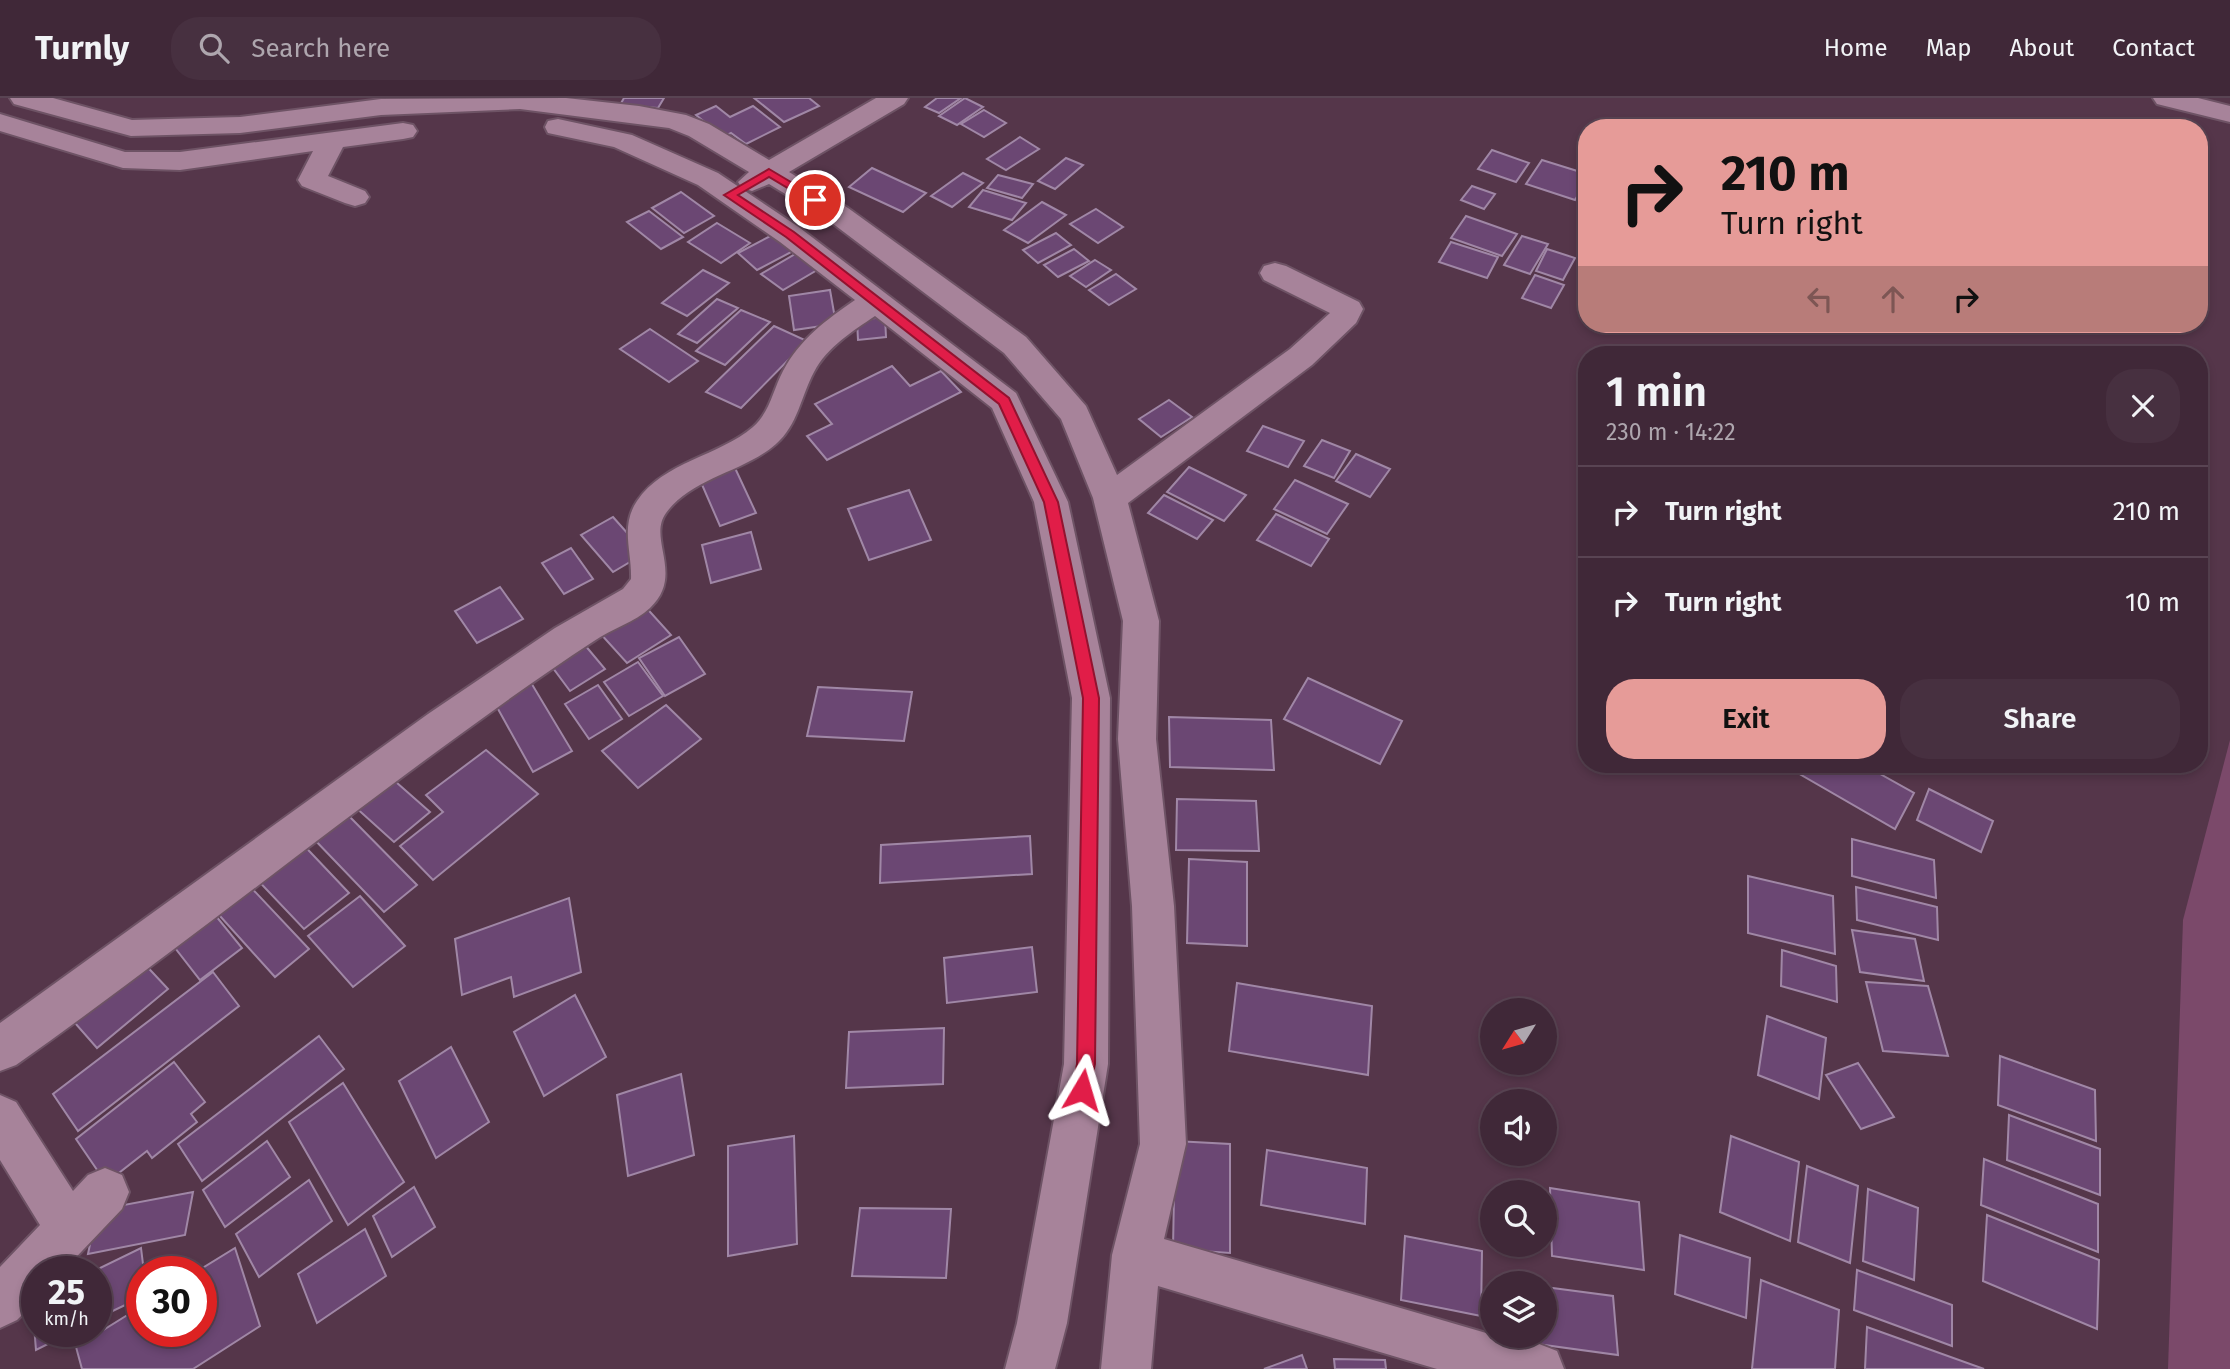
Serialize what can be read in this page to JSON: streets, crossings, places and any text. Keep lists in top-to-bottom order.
{
  "north": "bottom left",
  "page": {
    "header": "Turnly",
    "search": "Search here",
    "nav": [
      "Home",
      "Map",
      "About",
      "Contact"
    ],
    "turn": ["210 m", "Turn right"],
    "heading": ["1 min", "230 m · 14:22"],
    "list": [
      {
        "name": "Turn right",
        "value": "210 m"
      },
      {
        "name": "Turn right",
        "value": "10 m"
      }
    ],
    "buttons": ["Exit", "Share"],
    "speed": "25 km/h",
    "limit": "30"
  }
}
